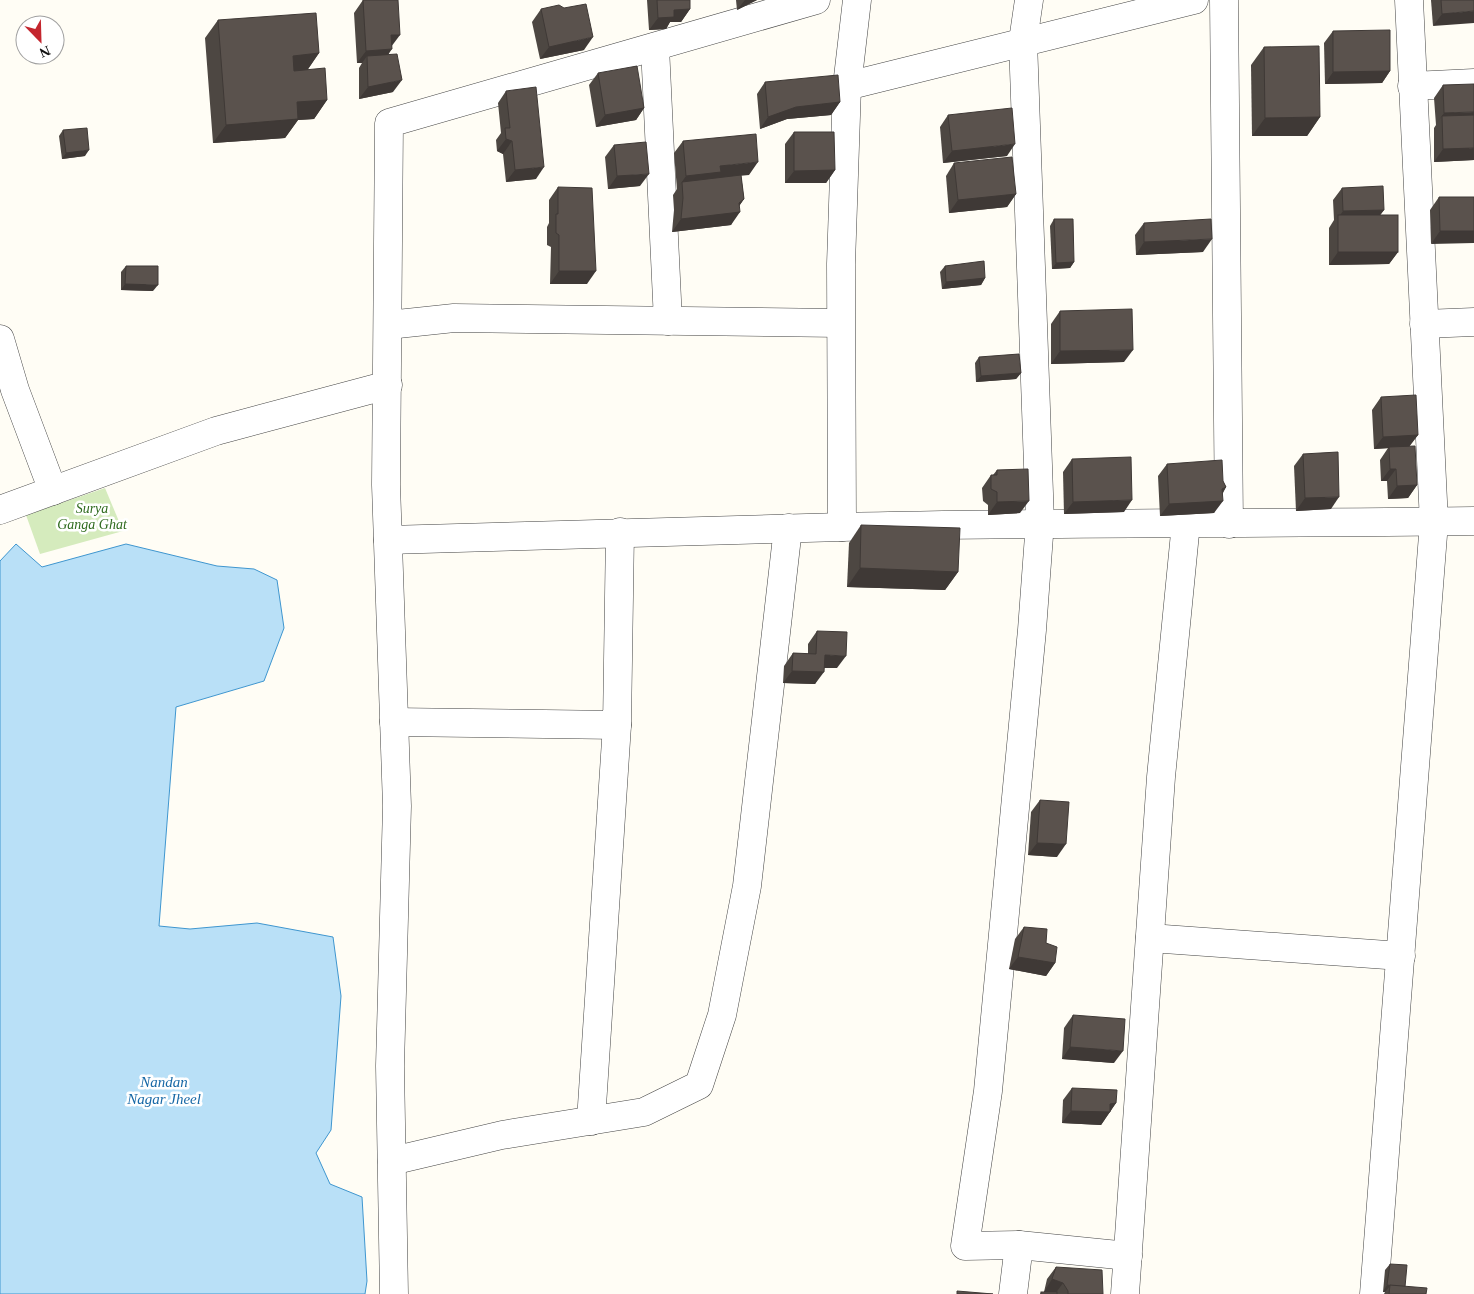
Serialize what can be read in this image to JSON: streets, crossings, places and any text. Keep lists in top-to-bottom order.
{
  "water": ["Nandan Nagar Jheel"],
  "parks": ["Surya Ganga Ghat"],
  "north": "bottom right"
}
